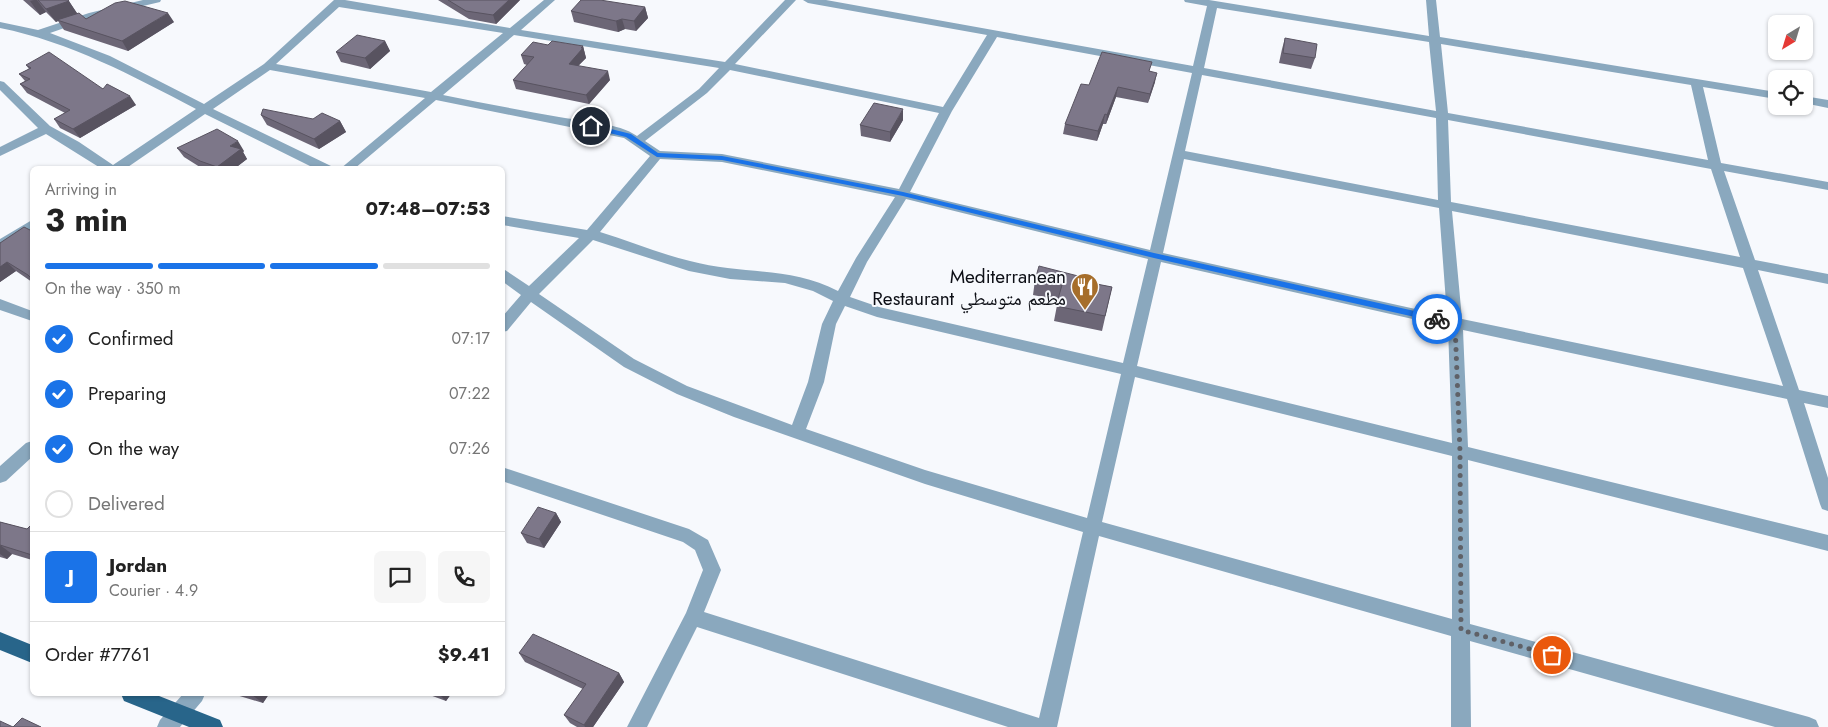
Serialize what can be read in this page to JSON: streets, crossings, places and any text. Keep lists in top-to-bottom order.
{
  "places": {
    "restaurant": ["Mediterranean Restaurant مطعم متوسطي"]
  },
  "north": "bottom left",
  "page": {
    "heading": ["3 min", "Arriving in", "07:48–07:53"],
    "panel": [
      "Jordan",
      "Courier · 4.9",
      "Order #7761",
      "$9.41"
    ],
    "bar": "On the way · 350 m",
    "list": [
      ["Confirmed", "07:17"],
      ["Preparing", "07:22"],
      ["On the way", "07:26"],
      "Delivered"
    ],
    "round": "J"
  }
}
